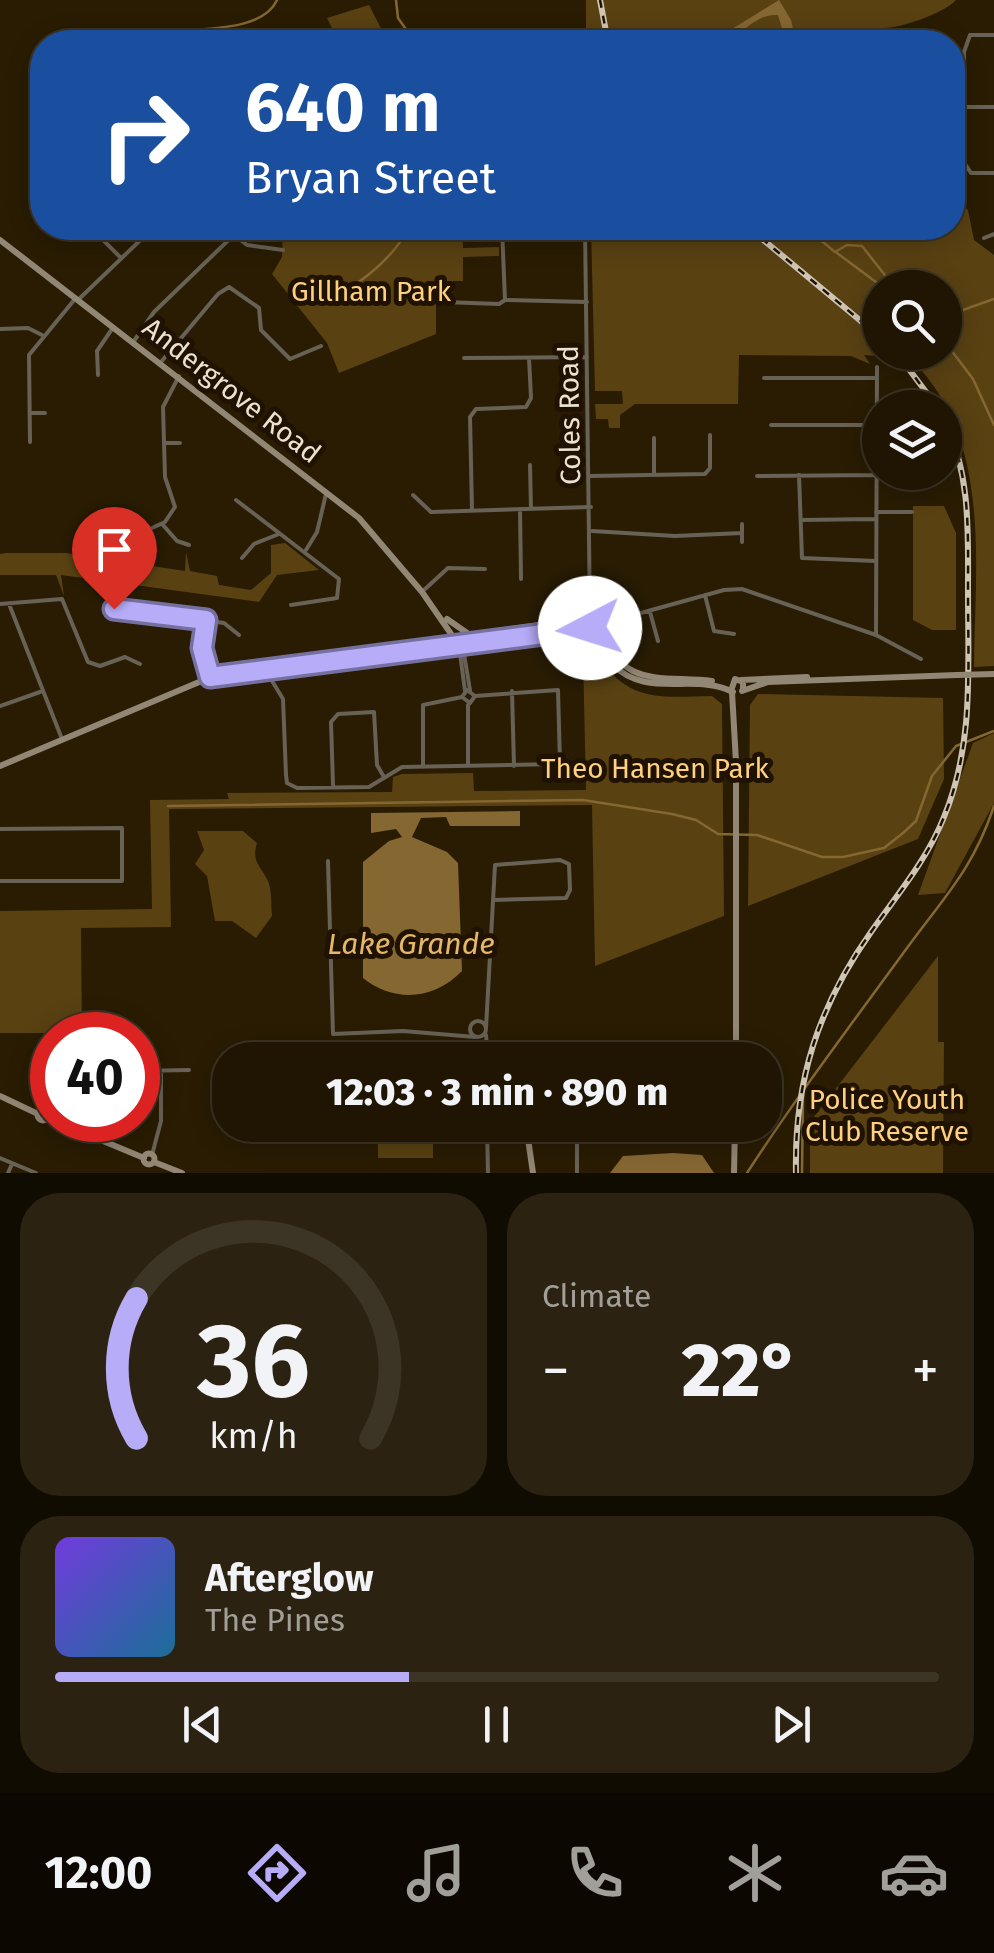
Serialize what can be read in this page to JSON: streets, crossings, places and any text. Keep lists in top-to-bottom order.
{
  "streets": {
    "street": ["Andergrove Road", "Coles Road"]
  },
  "water": ["Lake Grande"],
  "parks": ["Gillham Park", "Theo Hansen Park", "Police Youth Club Reserve"],
  "page": {
    "turn": ["640 m", "Bryan Street"],
    "limit": "40",
    "trip": "12:03 · 3 min · 890 m",
    "tile": "Climate",
    "heat": ["−", "22°", "+"],
    "song": ["Afterglow", "The Pines"],
    "tabs": "12:00",
    "gauge": ["36", "km/h"]
  }
}
